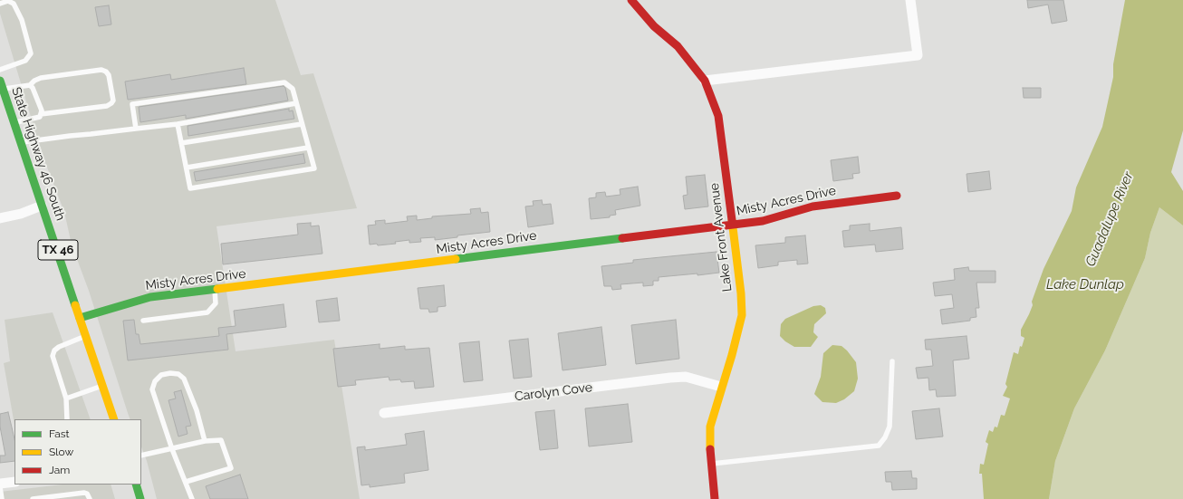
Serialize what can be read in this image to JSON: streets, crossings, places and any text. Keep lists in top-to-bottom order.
{
  "streets": {
    "street": [
      "State Highway 46 South",
      "Misty Acres Drive",
      "Lake Front Avenue",
      "TX 46",
      "Carolyn Cove"
    ]
  },
  "crossings": [
    ["State Highway 46 South", "Misty Acres Drive"],
    ["Misty Acres Drive", "Lake Front Avenue"],
    ["Lake Front Avenue", "Carolyn Cove"]
  ],
  "water": ["Guadalupe River", "Lake Dunlap"],
  "legend": ["Fast", "Slow", "Jam"]
}
